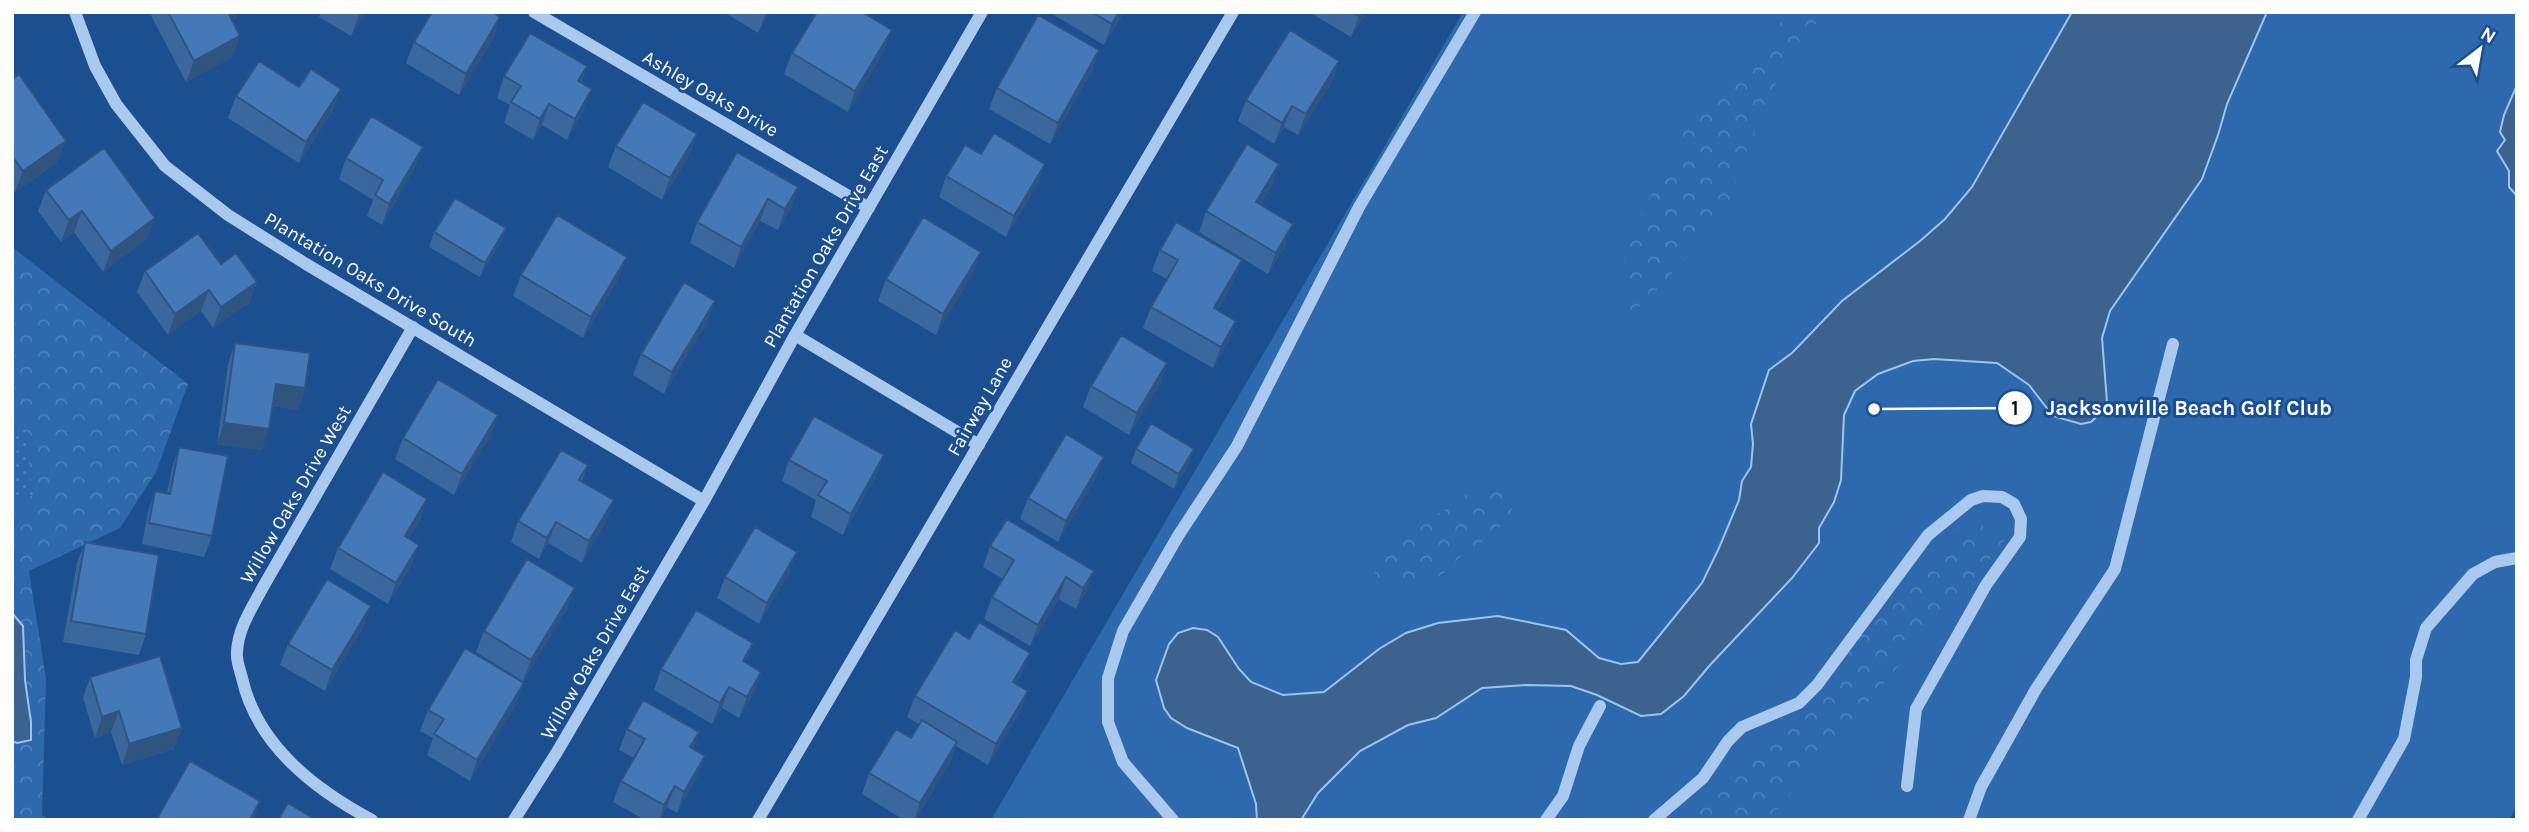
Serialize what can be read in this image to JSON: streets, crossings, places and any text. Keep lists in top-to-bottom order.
{
  "streets": {
    "street": [
      "Ashley Oaks Drive",
      "Plantation Oaks Drive East",
      "Plantation Oaks Drive South",
      "Fairway Lane",
      "Willow Oaks Drive West",
      "Willow Oaks Drive East"
    ]
  },
  "crossings": [
    ["Ashley Oaks Drive", "Plantation Oaks Drive East"],
    ["Plantation Oaks Drive East", "Plantation Oaks Drive South"],
    ["Plantation Oaks Drive East", "Willow Oaks Drive East"],
    ["Plantation Oaks Drive South", "Willow Oaks Drive West"],
    ["Plantation Oaks Drive South", "Willow Oaks Drive East"]
  ],
  "places": ["Jacksonville Beach Golf Club"],
  "north": "top right"
}
